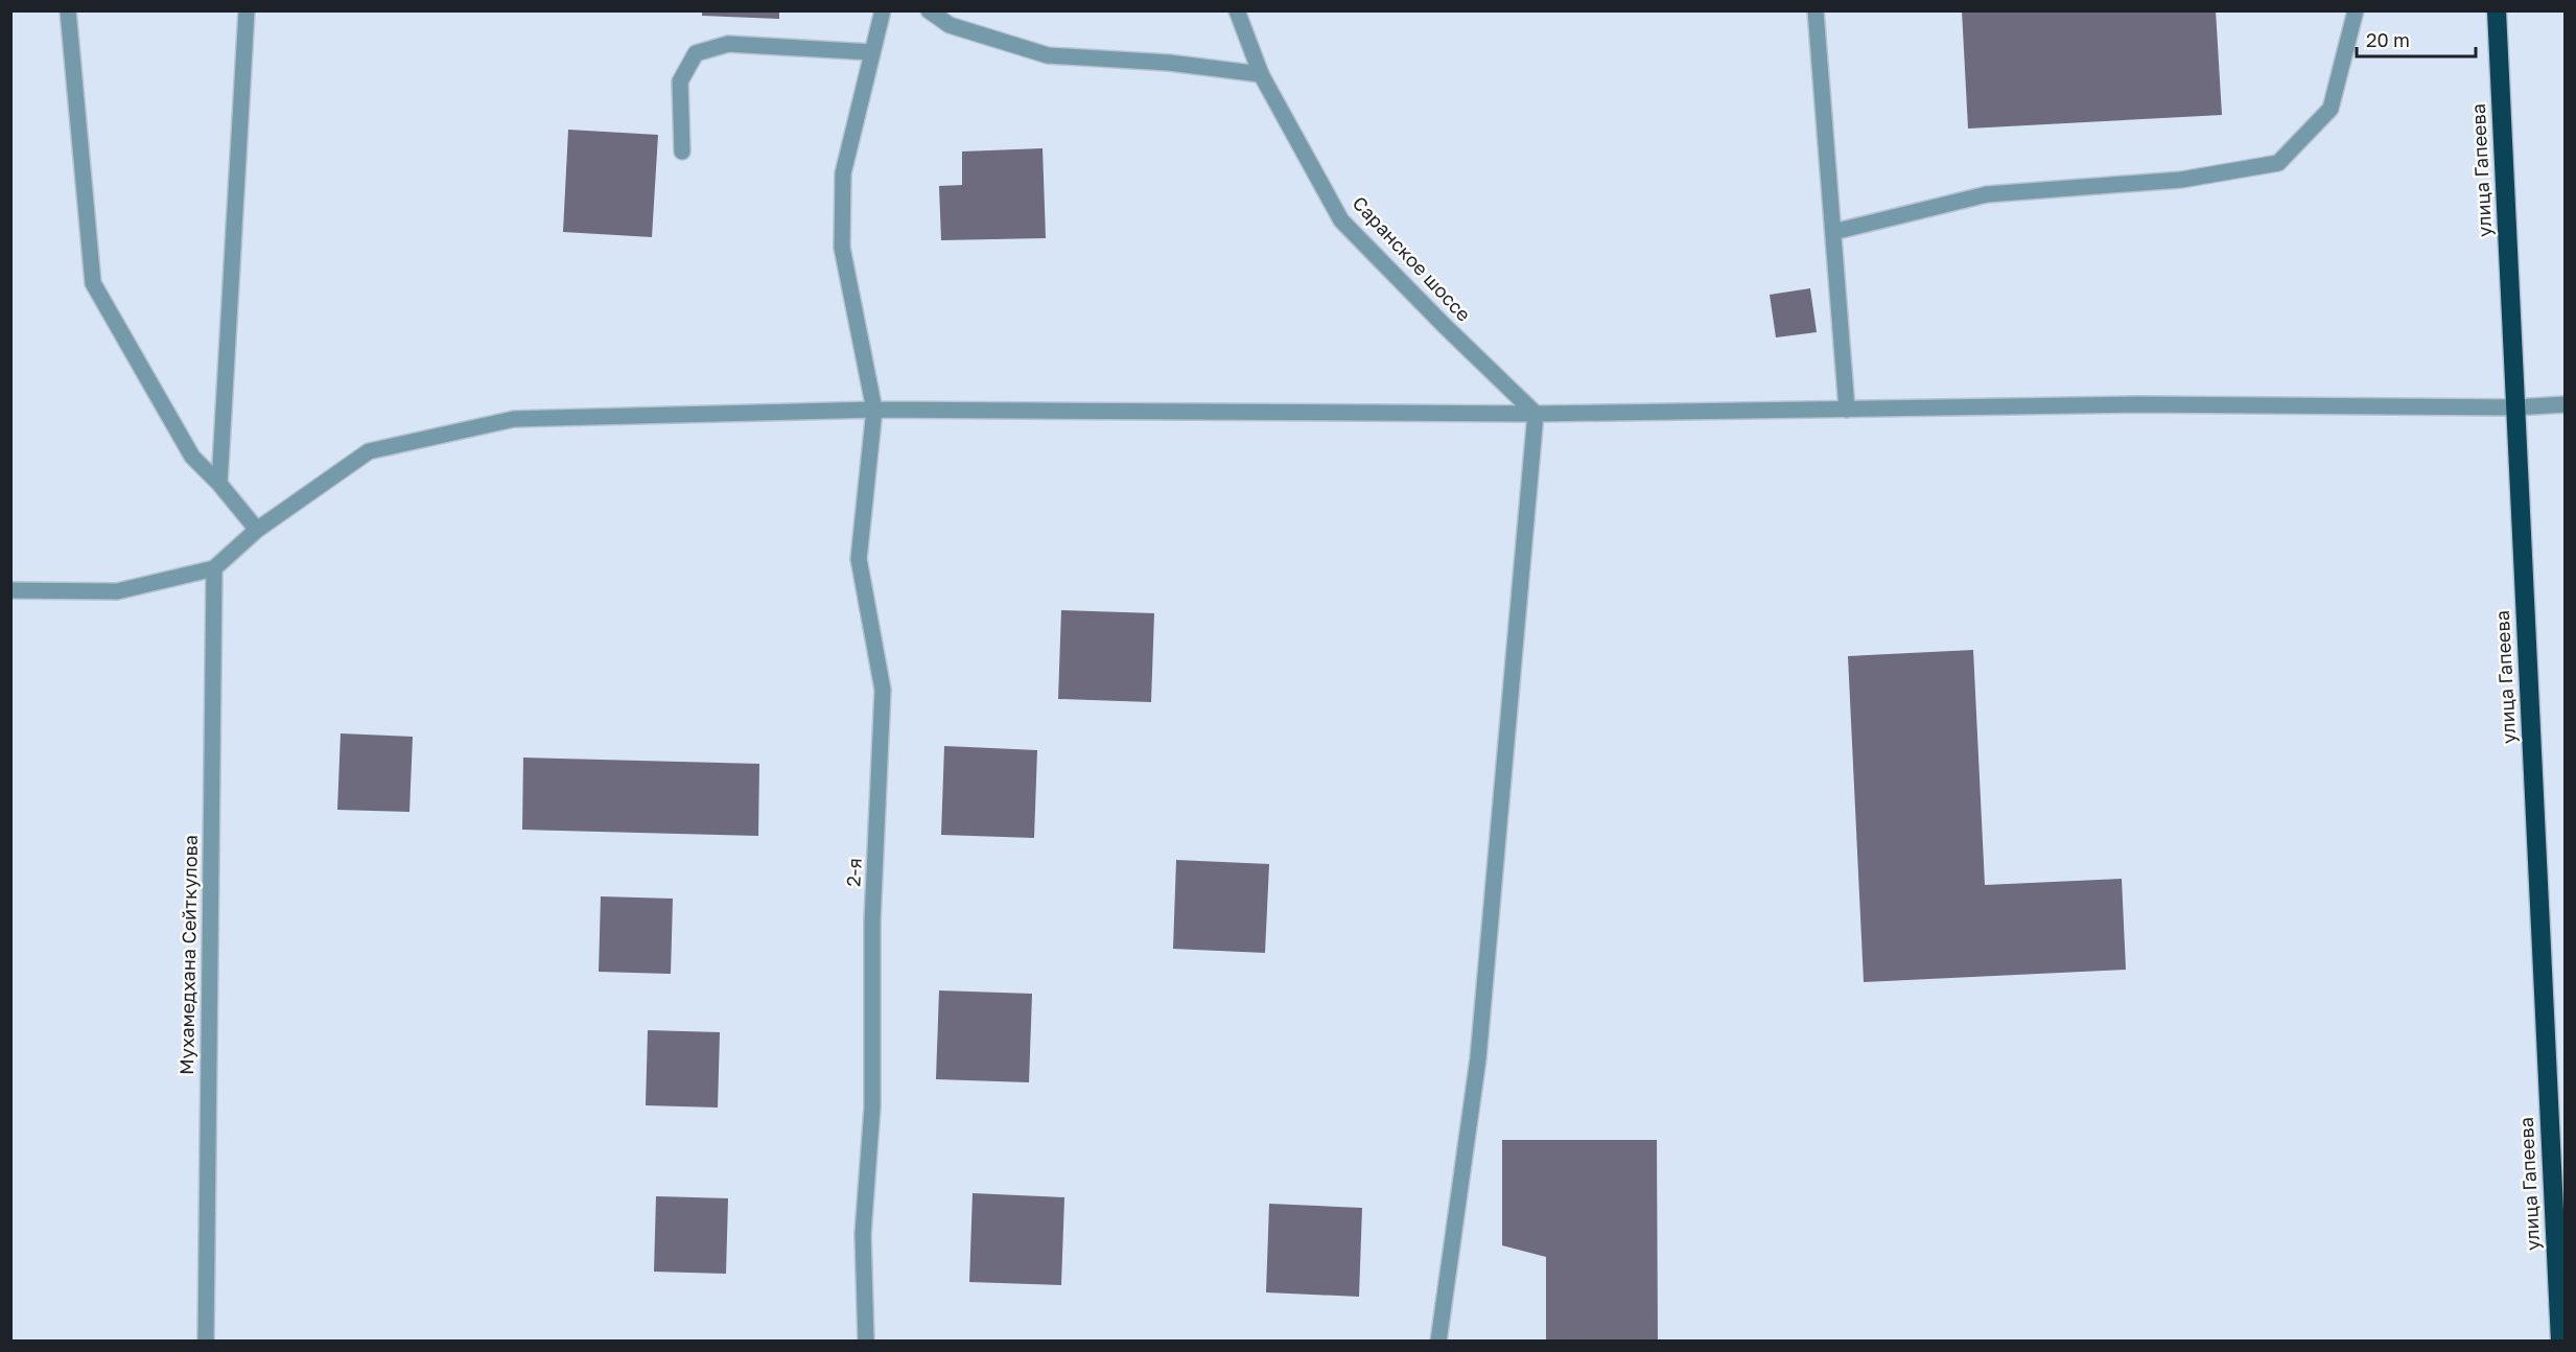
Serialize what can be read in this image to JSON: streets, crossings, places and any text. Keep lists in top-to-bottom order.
{
  "streets": {
    "highway": ["улица Гапеева"],
    "street": ["Саранское шоссе", "2-я", "Мухамедхана Сейткулова"]
  },
  "scale_bar": "20 m"
}
